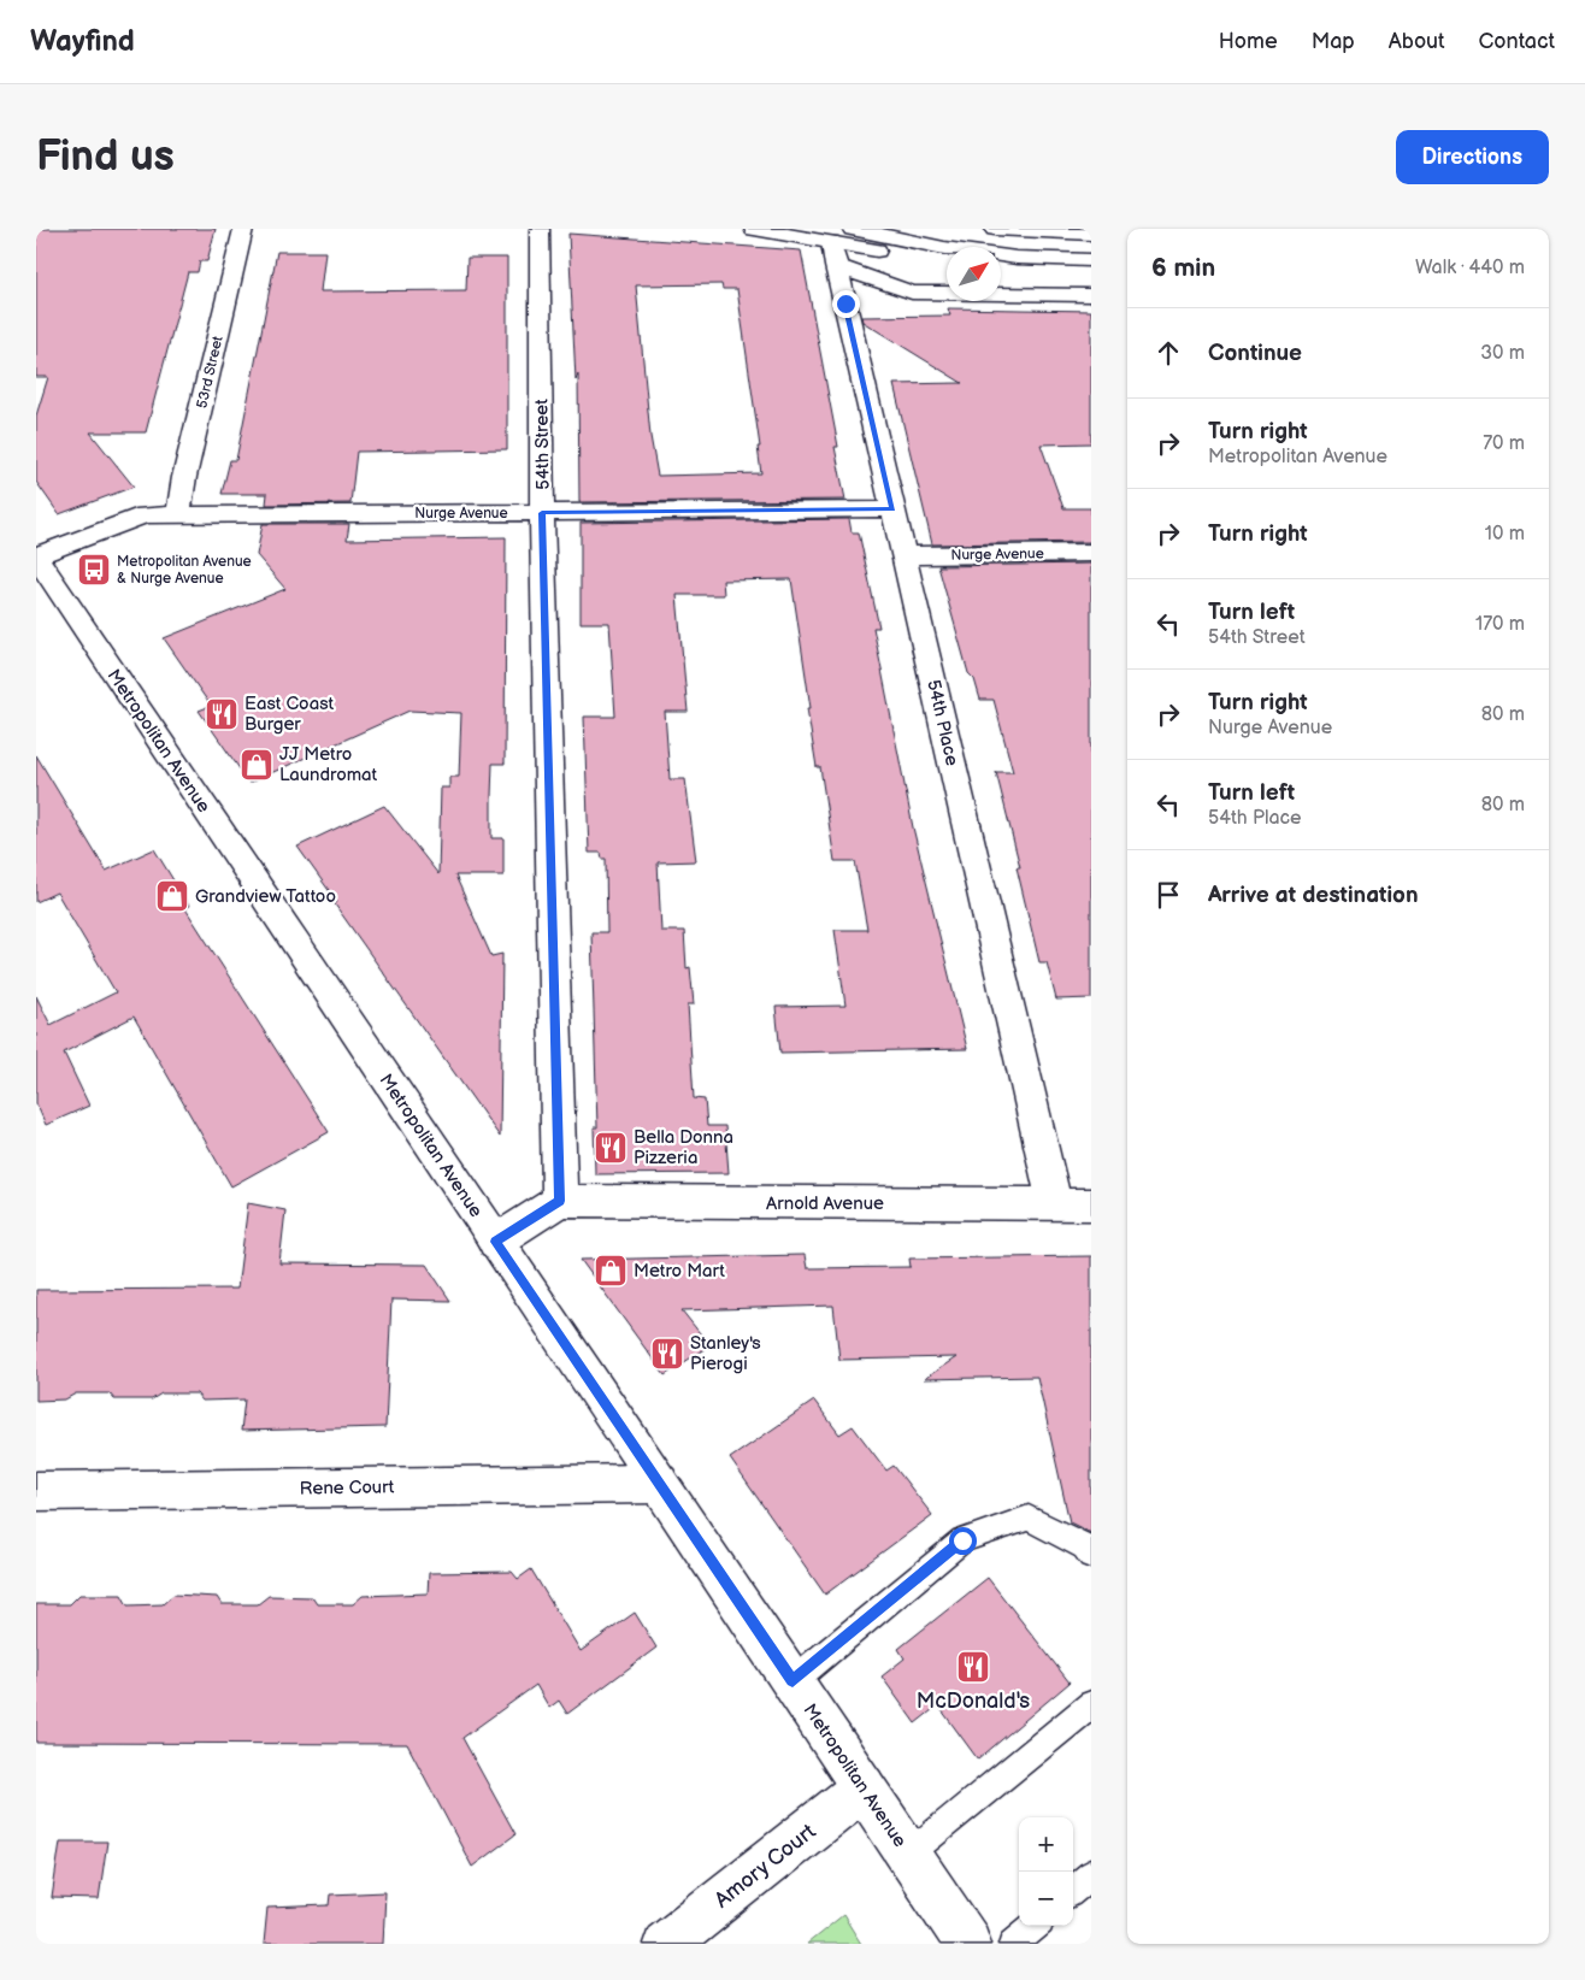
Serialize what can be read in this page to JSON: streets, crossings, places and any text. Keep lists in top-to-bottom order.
{
  "streets": {
    "street": [
      "53rd Street",
      "54th Street",
      "Nurge Avenue",
      "54th Place",
      "Metropolitan Avenue",
      "Arnold Avenue",
      "Rene Court",
      "Amory Court"
    ]
  },
  "crossings": [
    ["53rd Street", "Nurge Avenue"],
    ["54th Street", "Nurge Avenue"],
    ["54th Street", "Arnold Avenue"],
    ["Nurge Avenue", "54th Place"],
    ["Nurge Avenue", "Metropolitan Avenue"],
    ["54th Place", "Arnold Avenue"],
    ["Metropolitan Avenue", "Rene Court"],
    ["Metropolitan Avenue", "Amory Court"]
  ],
  "places": {
    "bus stop": ["Metropolitan Avenue & Nurge Avenue"],
    "restaurant": [
      "East Coast Burger",
      "Bella Donna Pizzeria",
      "Stanley's Pierogi",
      "McDonald's"
    ],
    "shop": ["JJ Metro Laundromat", "Grandview Tattoo", "Metro Mart"]
  },
  "north": "top right",
  "page": {
    "header": "Wayfind",
    "nav": [
      "Home",
      "Map",
      "About",
      "Contact"
    ],
    "buttons": "Directions",
    "title": "Find us",
    "heading": ["6 min", "Walk · 440 m"],
    "list": [
      ["Continue", "30 m"],
      ["Turn right", "Metropolitan Avenue", "70 m"],
      ["Turn right", "10 m"],
      ["Turn left", "54th Street", "170 m"],
      ["Turn right", "Nurge Avenue", "80 m"],
      ["Turn left", "54th Place", "80 m"],
      "Arrive at destination"
    ],
    "map_buttons": ["+", "−"]
  }
}
